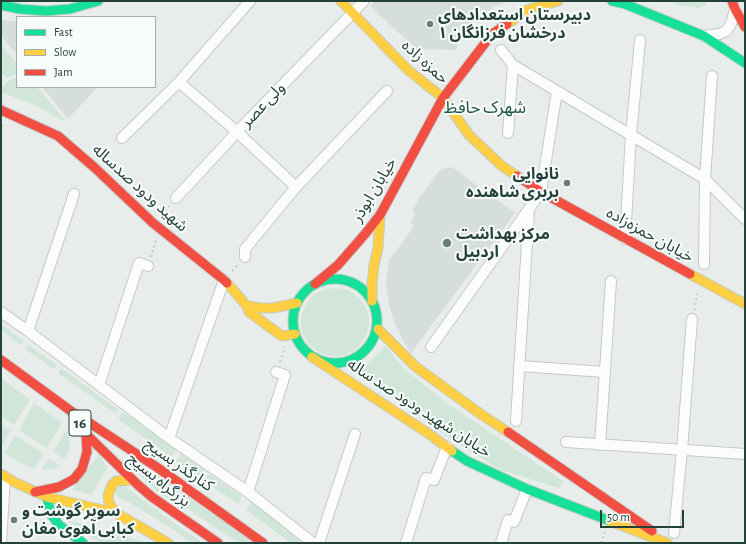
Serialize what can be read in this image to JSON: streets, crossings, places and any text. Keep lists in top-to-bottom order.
{
  "streets": {
    "main road": [
      "حمزه زاده",
      "شهید ودود صدساله",
      "خیابان ابوذر",
      "خیابان حمزه‌زاده",
      "خیابان شهید ودود صد ساله",
      "16",
      "کنارگذر بسیج",
      "بزرگراه بسیج"
    ],
    "street": ["ولی عصر"]
  },
  "crossings": [
    ["حمزه زاده", "ولی عصر"],
    ["حمزه زاده", "خیابان ابوذر"],
    ["حمزه زاده", "خیابان حمزه‌زاده"],
    ["شهید ودود صدساله", "خیابان ابوذر"],
    ["شهید ودود صدساله", "خیابان شهید ودود صد ساله"],
    ["خیابان ابوذر", "خیابان شهید ودود صد ساله"],
    ["16", "کنارگذر بسیج"],
    ["16", "بزرگراه بسیج"]
  ],
  "districts": ["شهرک حافظ"],
  "places": [
    "دبیرستان استعدادهای درخشان فرزانگان ۱",
    "نانوایی بربری شاهنده",
    "مرکز بهداشت اردبیل",
    "سوپر گوشت و کبابی آهوی مغان"
  ],
  "legend": ["Fast", "Slow", "Jam"],
  "scale_bar": "50 m"
}
